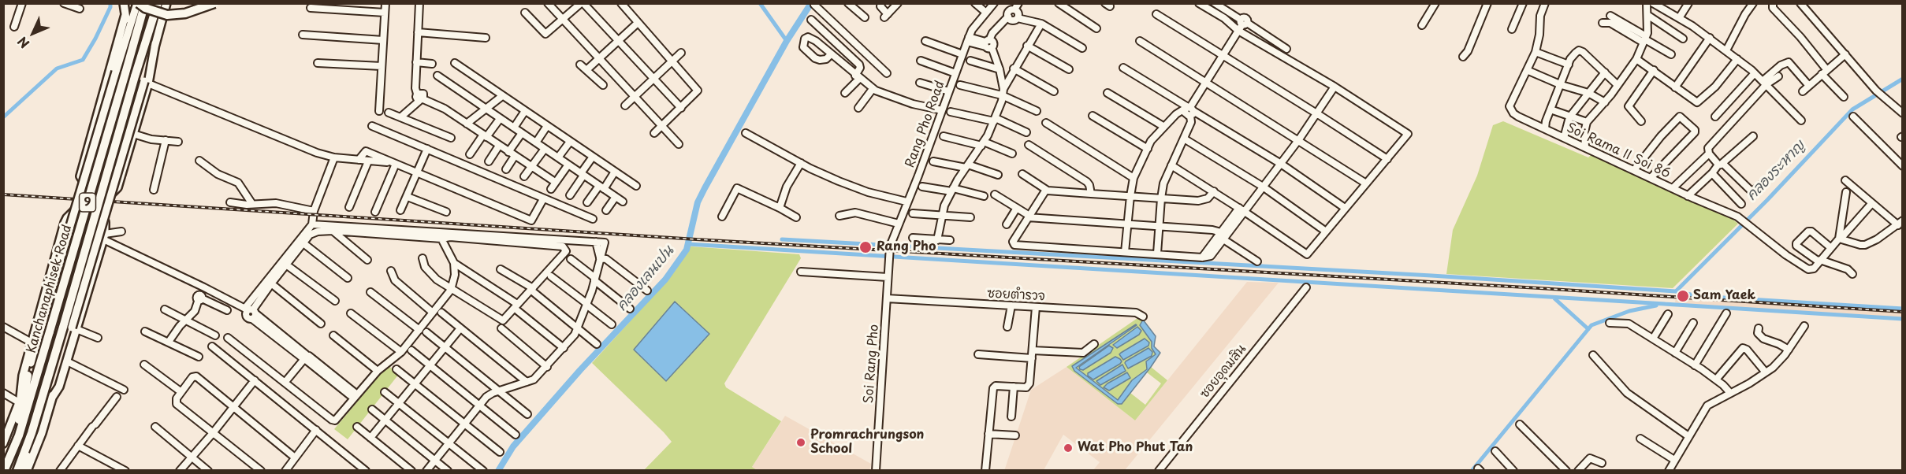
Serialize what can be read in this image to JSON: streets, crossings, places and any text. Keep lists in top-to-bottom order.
{
  "streets": {
    "highway": ["9", "Kanchanaphisek Road"],
    "street": [
      "Rang Pho Road",
      "Soi Rama II Soi 86",
      "ซอยตำรวจ",
      "Soi Rang Pho",
      "ซอยอุดมสิน"
    ]
  },
  "crossings": [
    ["Rang Pho Road", "Soi Rang Pho"],
    ["ซอยตำรวจ", "Soi Rang Pho"]
  ],
  "water": ["คลองระหาญ", "คลองเลนเปน"],
  "places": [
    "Rang Pho",
    "Sam Yaek",
    "Promrachrungson School",
    "Wat Pho Phut Tan"
  ],
  "north": "bottom left"
}
